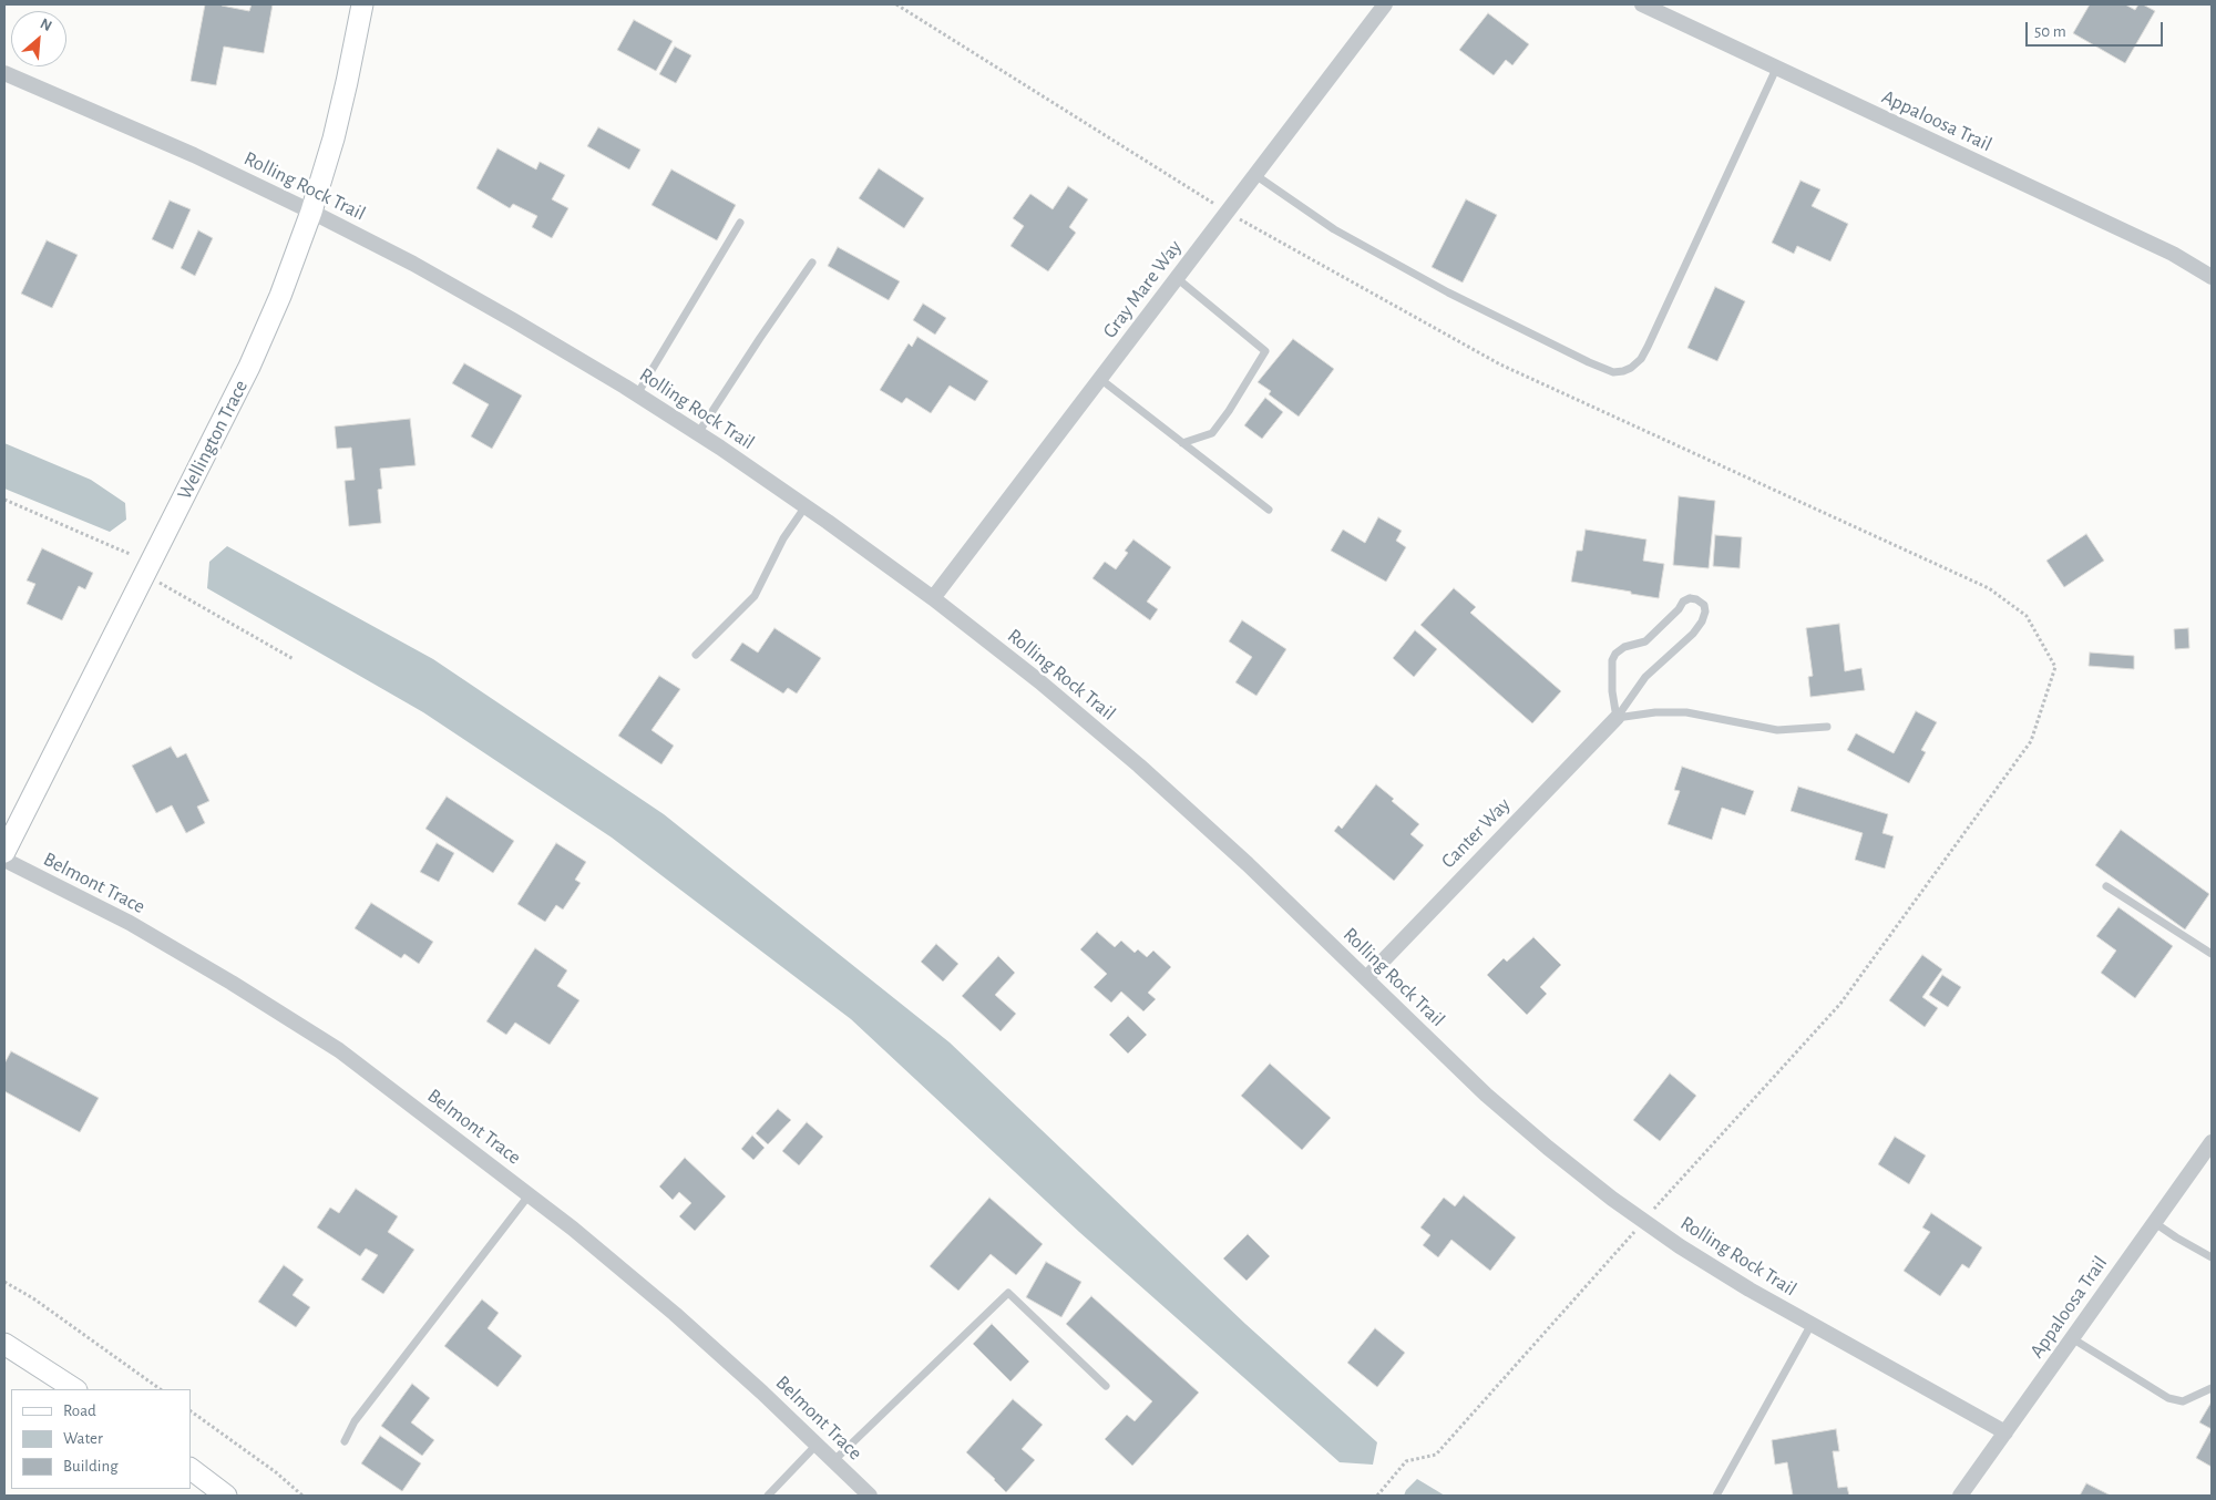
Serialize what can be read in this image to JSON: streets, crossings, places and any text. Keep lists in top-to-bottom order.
{
  "streets": {
    "street": [
      "Appaloosa Trail",
      "Rolling Rock Trail",
      "Gray Mare Way",
      "Wellington Trace",
      "Canter Way",
      "Belmont Trace"
    ]
  },
  "crossings": [
    ["Appaloosa Trail", "Rolling Rock Trail"],
    ["Rolling Rock Trail", "Gray Mare Way"],
    ["Rolling Rock Trail", "Wellington Trace"],
    ["Rolling Rock Trail", "Canter Way"]
  ],
  "legend": ["Road", "Water", "Building"],
  "scale_bar": "50 m",
  "north": "top right"
}
